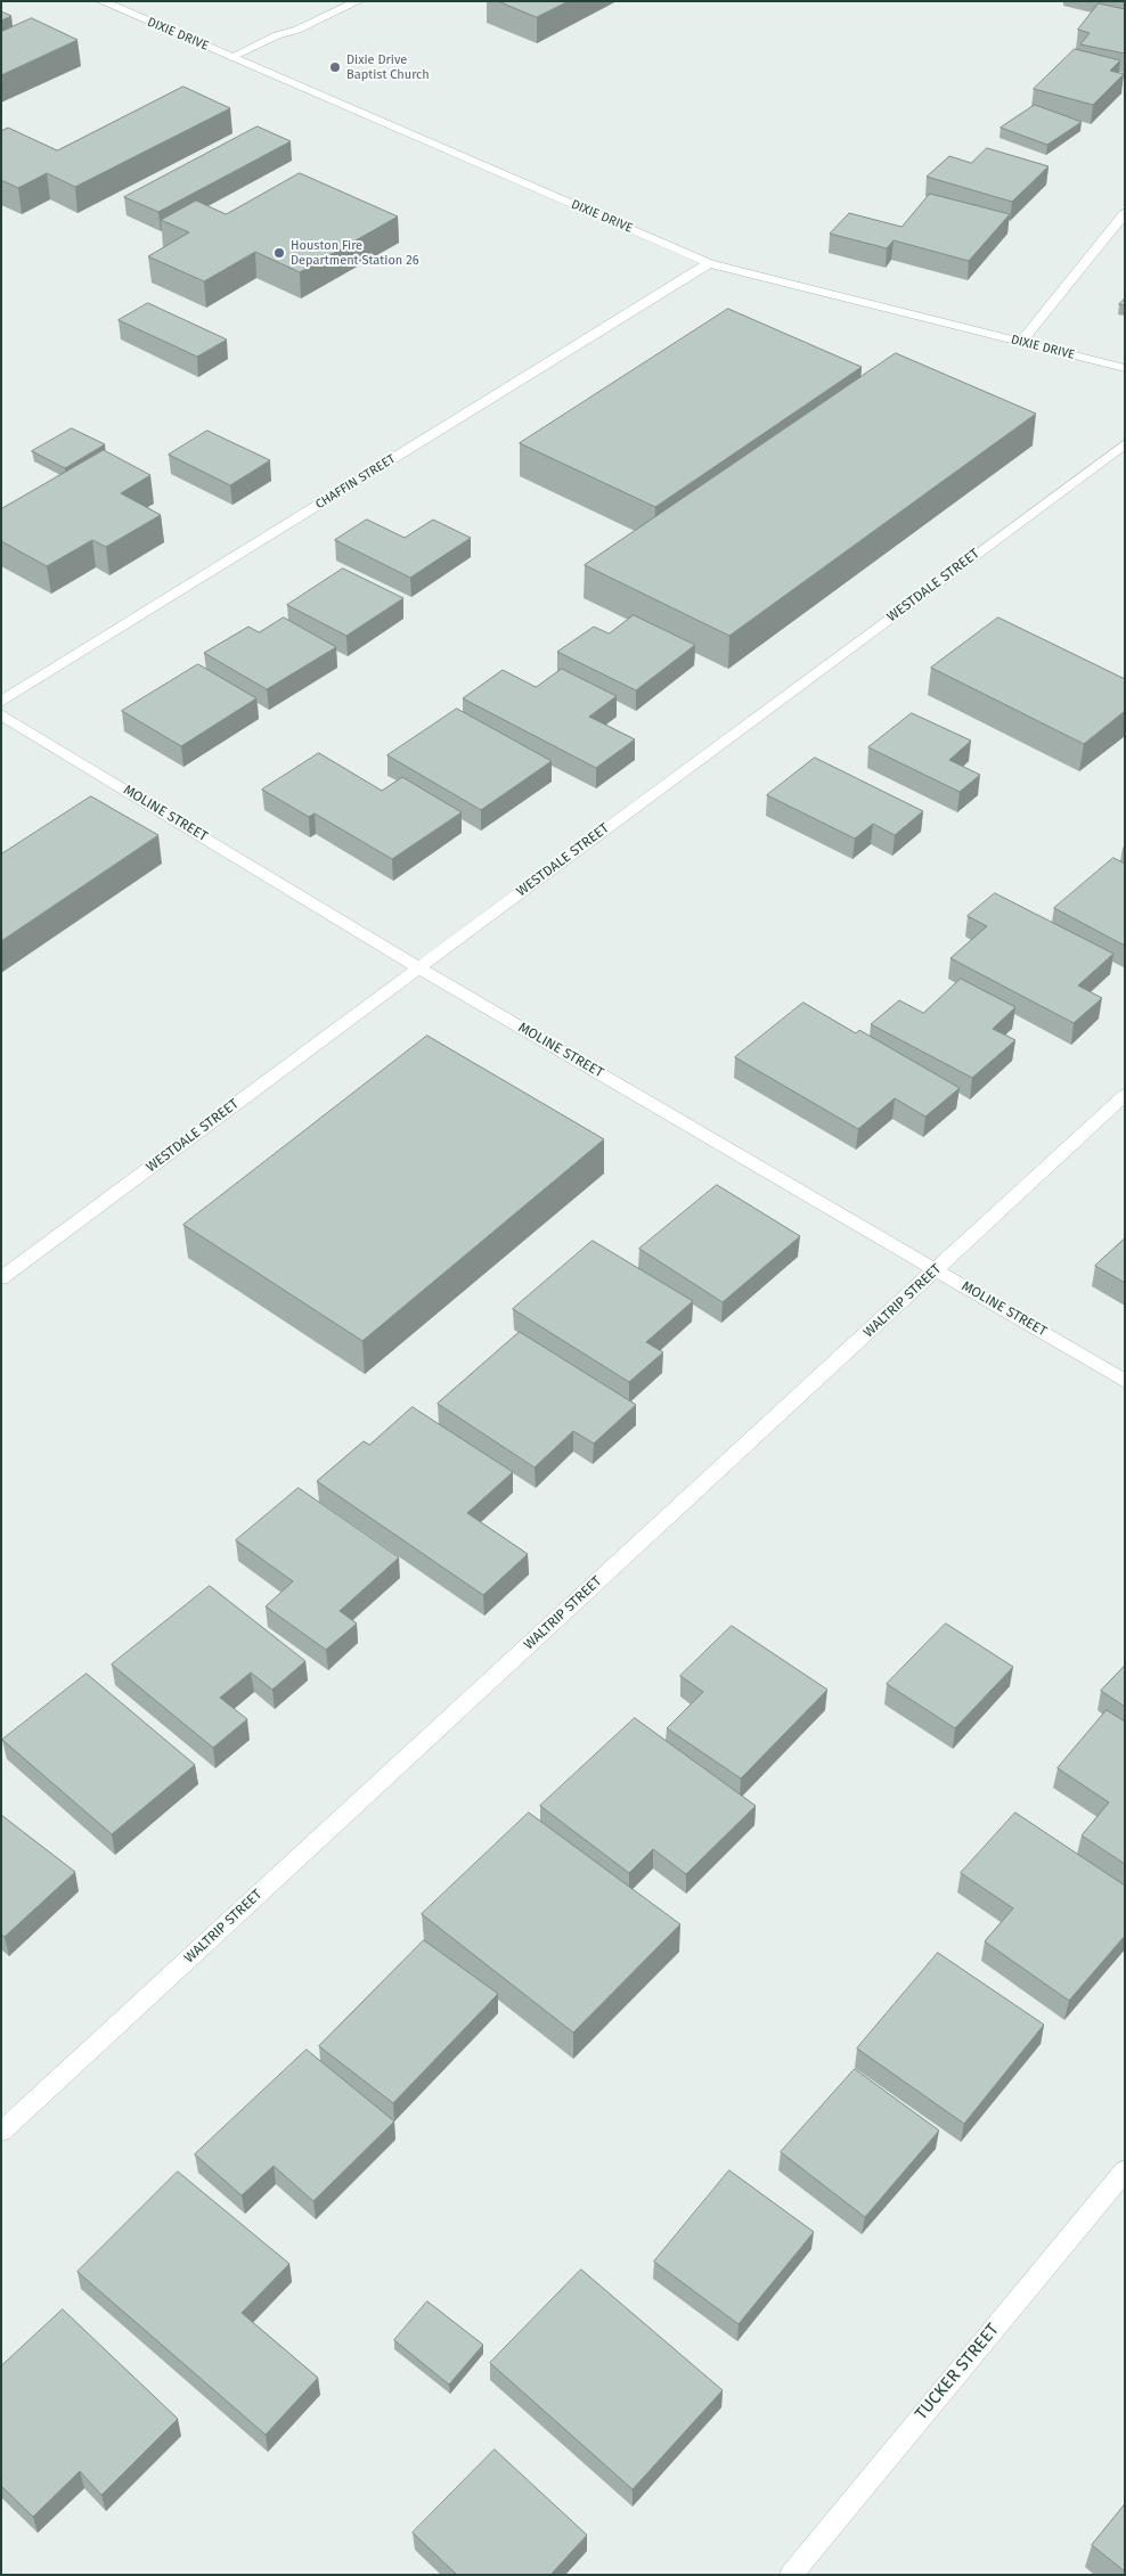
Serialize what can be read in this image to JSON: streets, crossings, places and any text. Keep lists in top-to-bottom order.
{
  "streets": {
    "street": [
      "DIXIE DRIVE",
      "CHAFFIN STREET",
      "WESTDALE STREET",
      "MOLINE STREET",
      "WALTRIP STREET",
      "TUCKER STREET"
    ]
  },
  "crossings": [
    ["DIXIE DRIVE", "CHAFFIN STREET"],
    ["WESTDALE STREET", "MOLINE STREET"],
    ["MOLINE STREET", "WALTRIP STREET"]
  ],
  "places": ["Dixie Drive Baptist Church", "Houston Fire Department Station 26"]
}
